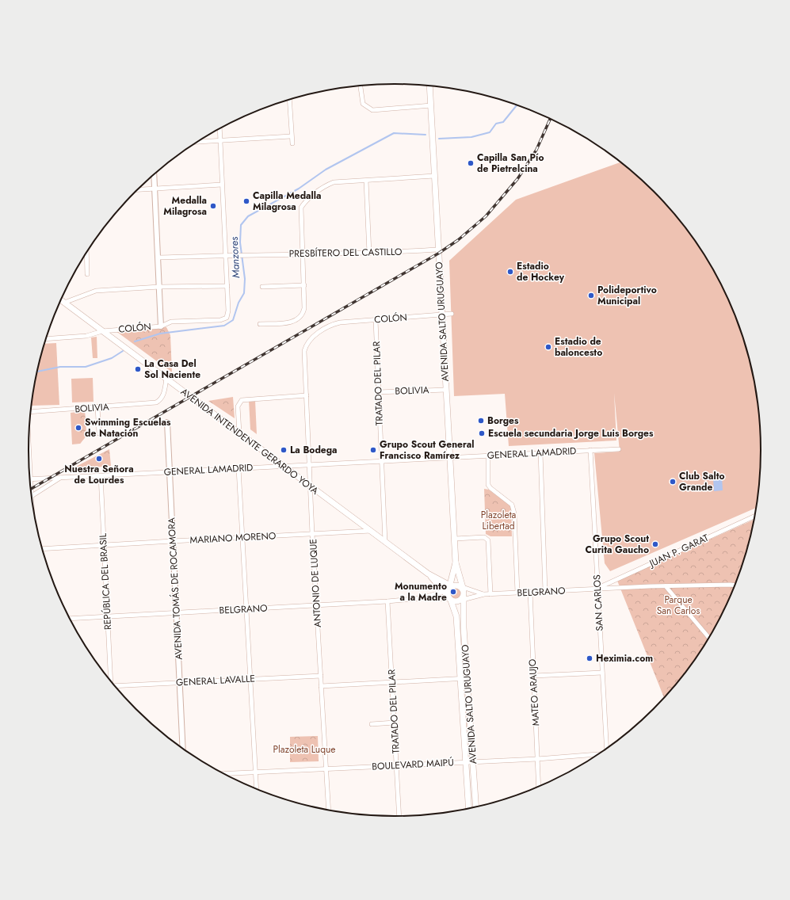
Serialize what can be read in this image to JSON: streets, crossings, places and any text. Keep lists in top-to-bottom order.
{
  "streets": {
    "main road": ["AVENIDA SALTO URUGUAYO", "AVENIDA INTENDENTE GERARDO YOYA"],
    "street": [
      "PRESBÍTERO DEL CASTILLO",
      "COLÓN",
      "TRATADO DEL PILAR",
      "BOLIVIA",
      "GENERAL LAMADRID",
      "MARIANO MORENO",
      "JUAN P. GARAT",
      "REPÚBLICA DEL BRASIL",
      "ANTONIO DE LUQUE",
      "AVENIDA TOMÁS DE ROCAMORA",
      "BELGRANO",
      "SAN CARLOS",
      "GENERAL LAVALLE",
      "MATEO ARAUJO",
      "BOULEVARD MAIPÚ"
    ]
  },
  "crossings": [
    ["PRESBÍTERO DEL CASTILLO", "AVENIDA SALTO URUGUAYO"],
    ["COLÓN", "AVENIDA SALTO URUGUAYO"],
    ["COLÓN", "TRATADO DEL PILAR"],
    ["COLÓN", "AVENIDA INTENDENTE GERARDO YOYA"],
    ["COLÓN", "ANTONIO DE LUQUE"],
    ["AVENIDA SALTO URUGUAYO", "BOLIVIA"],
    ["AVENIDA SALTO URUGUAYO", "AVENIDA INTENDENTE GERARDO YOYA"],
    ["AVENIDA SALTO URUGUAYO", "GENERAL LAMADRID"],
    ["AVENIDA SALTO URUGUAYO", "BELGRANO"],
    ["AVENIDA SALTO URUGUAYO", "BOULEVARD MAIPÚ"],
    ["TRATADO DEL PILAR", "BOLIVIA"],
    ["TRATADO DEL PILAR", "AVENIDA INTENDENTE GERARDO YOYA"],
    ["TRATADO DEL PILAR", "GENERAL LAMADRID"],
    ["TRATADO DEL PILAR", "BELGRANO"],
    ["TRATADO DEL PILAR", "BOULEVARD MAIPÚ"],
    ["BOLIVIA", "AVENIDA INTENDENTE GERARDO YOYA"],
    ["AVENIDA INTENDENTE GERARDO YOYA", "GENERAL LAMADRID"],
    ["AVENIDA INTENDENTE GERARDO YOYA", "MARIANO MORENO"],
    ["AVENIDA INTENDENTE GERARDO YOYA", "ANTONIO DE LUQUE"],
    ["AVENIDA INTENDENTE GERARDO YOYA", "BELGRANO"],
    ["GENERAL LAMADRID", "REPÚBLICA DEL BRASIL"],
    ["GENERAL LAMADRID", "ANTONIO DE LUQUE"],
    ["GENERAL LAMADRID", "AVENIDA TOMÁS DE ROCAMORA"],
    ["GENERAL LAMADRID", "SAN CARLOS"],
    ["MARIANO MORENO", "REPÚBLICA DEL BRASIL"],
    ["MARIANO MORENO", "ANTONIO DE LUQUE"],
    ["MARIANO MORENO", "AVENIDA TOMÁS DE ROCAMORA"],
    ["JUAN P. GARAT", "BELGRANO"],
    ["JUAN P. GARAT", "SAN CARLOS"],
    ["REPÚBLICA DEL BRASIL", "BELGRANO"],
    ["ANTONIO DE LUQUE", "BELGRANO"],
    ["ANTONIO DE LUQUE", "GENERAL LAVALLE"],
    ["ANTONIO DE LUQUE", "BOULEVARD MAIPÚ"],
    ["AVENIDA TOMÁS DE ROCAMORA", "BELGRANO"],
    ["AVENIDA TOMÁS DE ROCAMORA", "GENERAL LAVALLE"],
    ["BELGRANO", "SAN CARLOS"],
    ["BELGRANO", "MATEO ARAUJO"],
    ["MATEO ARAUJO", "BOULEVARD MAIPÚ"]
  ],
  "water": ["Manzores"],
  "parks": ["Plazoleta Libertad", "Parque San Carlos", "Plazoleta Luque"],
  "places": [
    "Capilla San Pío de Pietrelcina",
    "Capilla Medalla Milagrosa",
    "Medalla Milagrosa",
    "Estadio de Hockey",
    "Polideportivo Municipal",
    "Estadio de baloncesto",
    "La Casa Del Sol Naciente",
    "Borges",
    "Swimming Escuelas de Natación",
    "Escuela secundaria Jorge Luis Borges",
    "La Bodega",
    "Grupo Scout General Francisco Ramírez",
    "Nuestra Señora de Lourdes",
    "Club Salto Grande",
    "Grupo Scout Curita Gaucho",
    "Monumento a la Madre",
    "Heximia.com"
  ]
}
